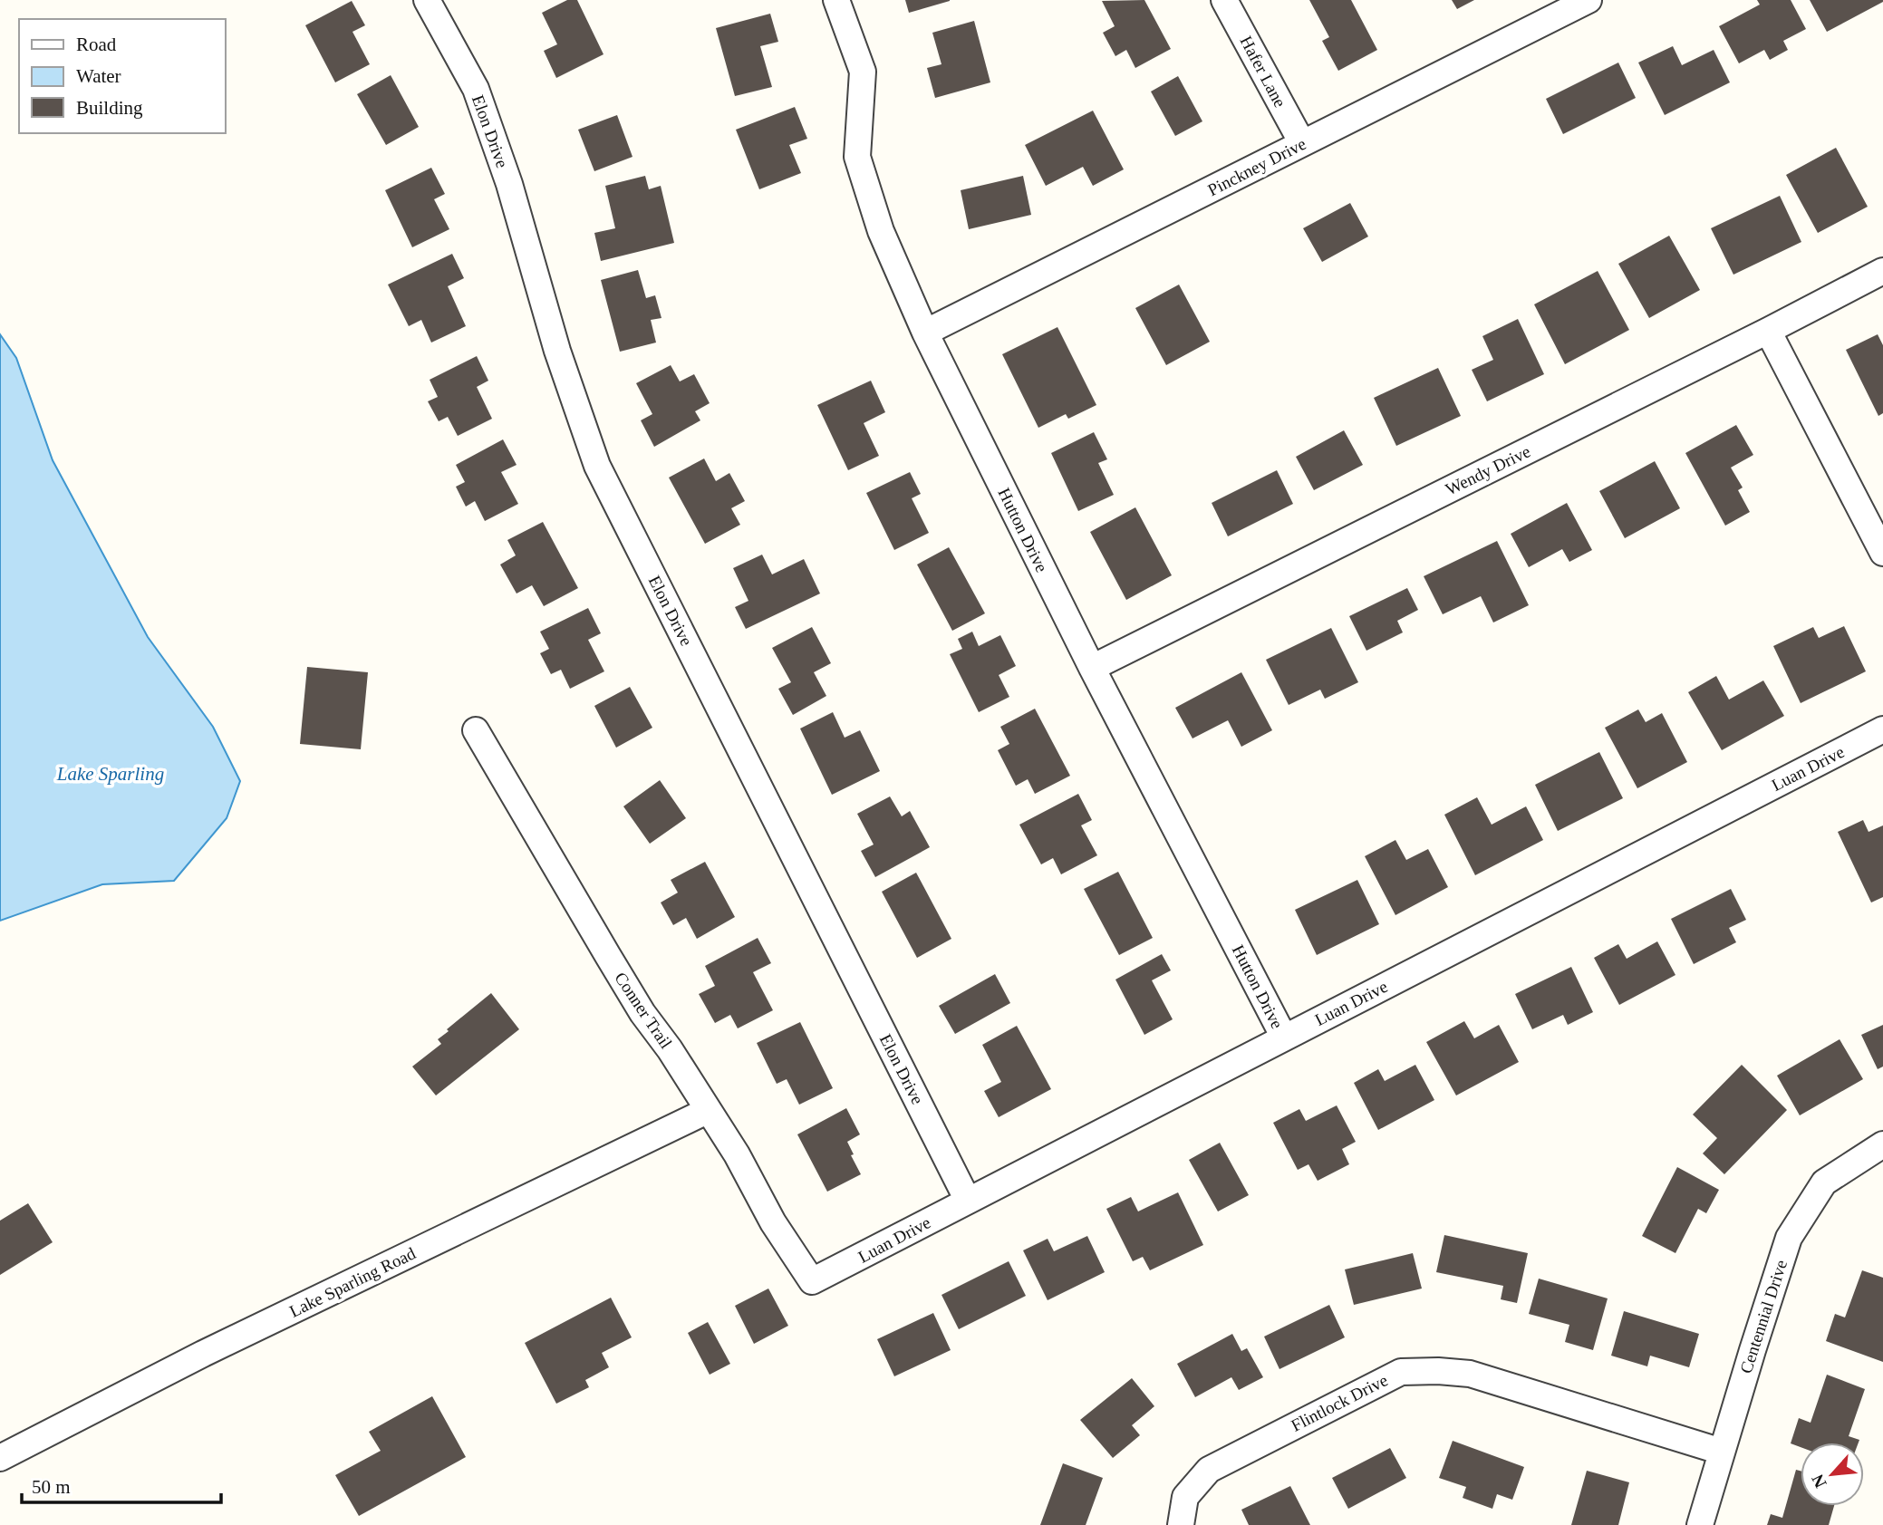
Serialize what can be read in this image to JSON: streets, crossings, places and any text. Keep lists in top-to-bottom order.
{
  "streets": {
    "street": [
      "Hafer Lane",
      "Elon Drive",
      "Pinckney Drive",
      "Wendy Drive",
      "Hutton Drive",
      "Luan Drive",
      "Conner Trail",
      "Lake Sparling Road",
      "Centennial Drive",
      "Flintlock Drive"
    ]
  },
  "crossings": [
    ["Hafer Lane", "Pinckney Drive"],
    ["Elon Drive", "Luan Drive"],
    ["Pinckney Drive", "Hutton Drive"],
    ["Wendy Drive", "Hutton Drive"],
    ["Hutton Drive", "Luan Drive"],
    ["Luan Drive", "Conner Trail"],
    ["Conner Trail", "Lake Sparling Road"],
    ["Centennial Drive", "Flintlock Drive"]
  ],
  "water": ["Lake Sparling"],
  "legend": ["Road", "Water", "Building"],
  "scale_bar": "50 m",
  "north": "bottom left"
}
